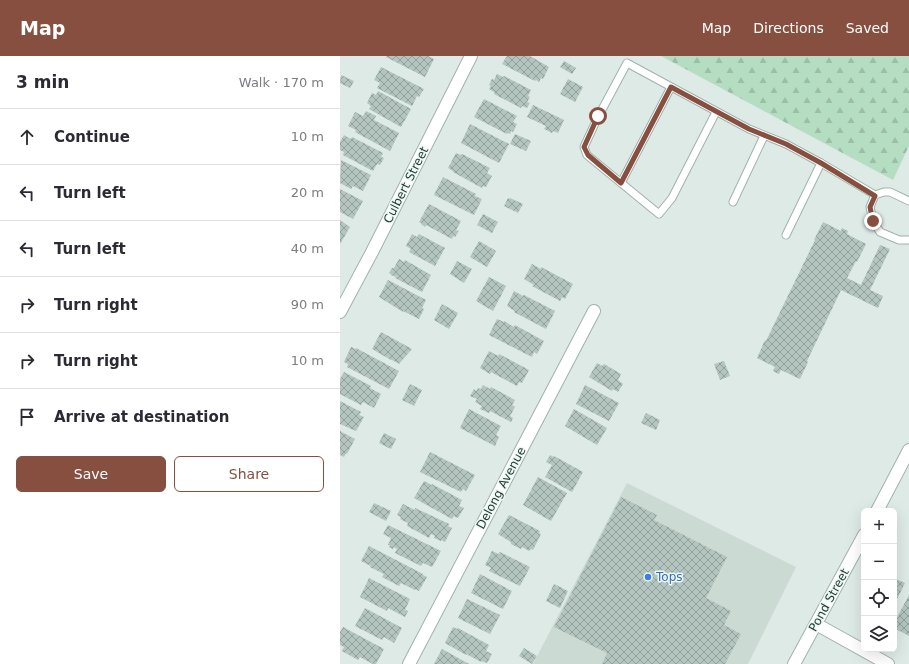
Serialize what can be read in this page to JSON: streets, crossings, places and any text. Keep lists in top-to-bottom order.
{
  "streets": {
    "street": ["Culbert Street", "Delong Avenue", "Pond Street"]
  },
  "places": ["Tops"],
  "page": {
    "header": "Map",
    "nav": ["Map", "Directions", "Saved"],
    "heading": ["3 min", "Walk · 170 m"],
    "list": [
      ["Continue", "10 m"],
      ["Turn left", "20 m"],
      ["Turn left", "40 m"],
      ["Turn right", "90 m"],
      ["Turn right", "10 m"],
      "Arrive at destination"
    ],
    "buttons": ["Save", "Share"],
    "map_buttons": ["+", "−"]
  }
}
